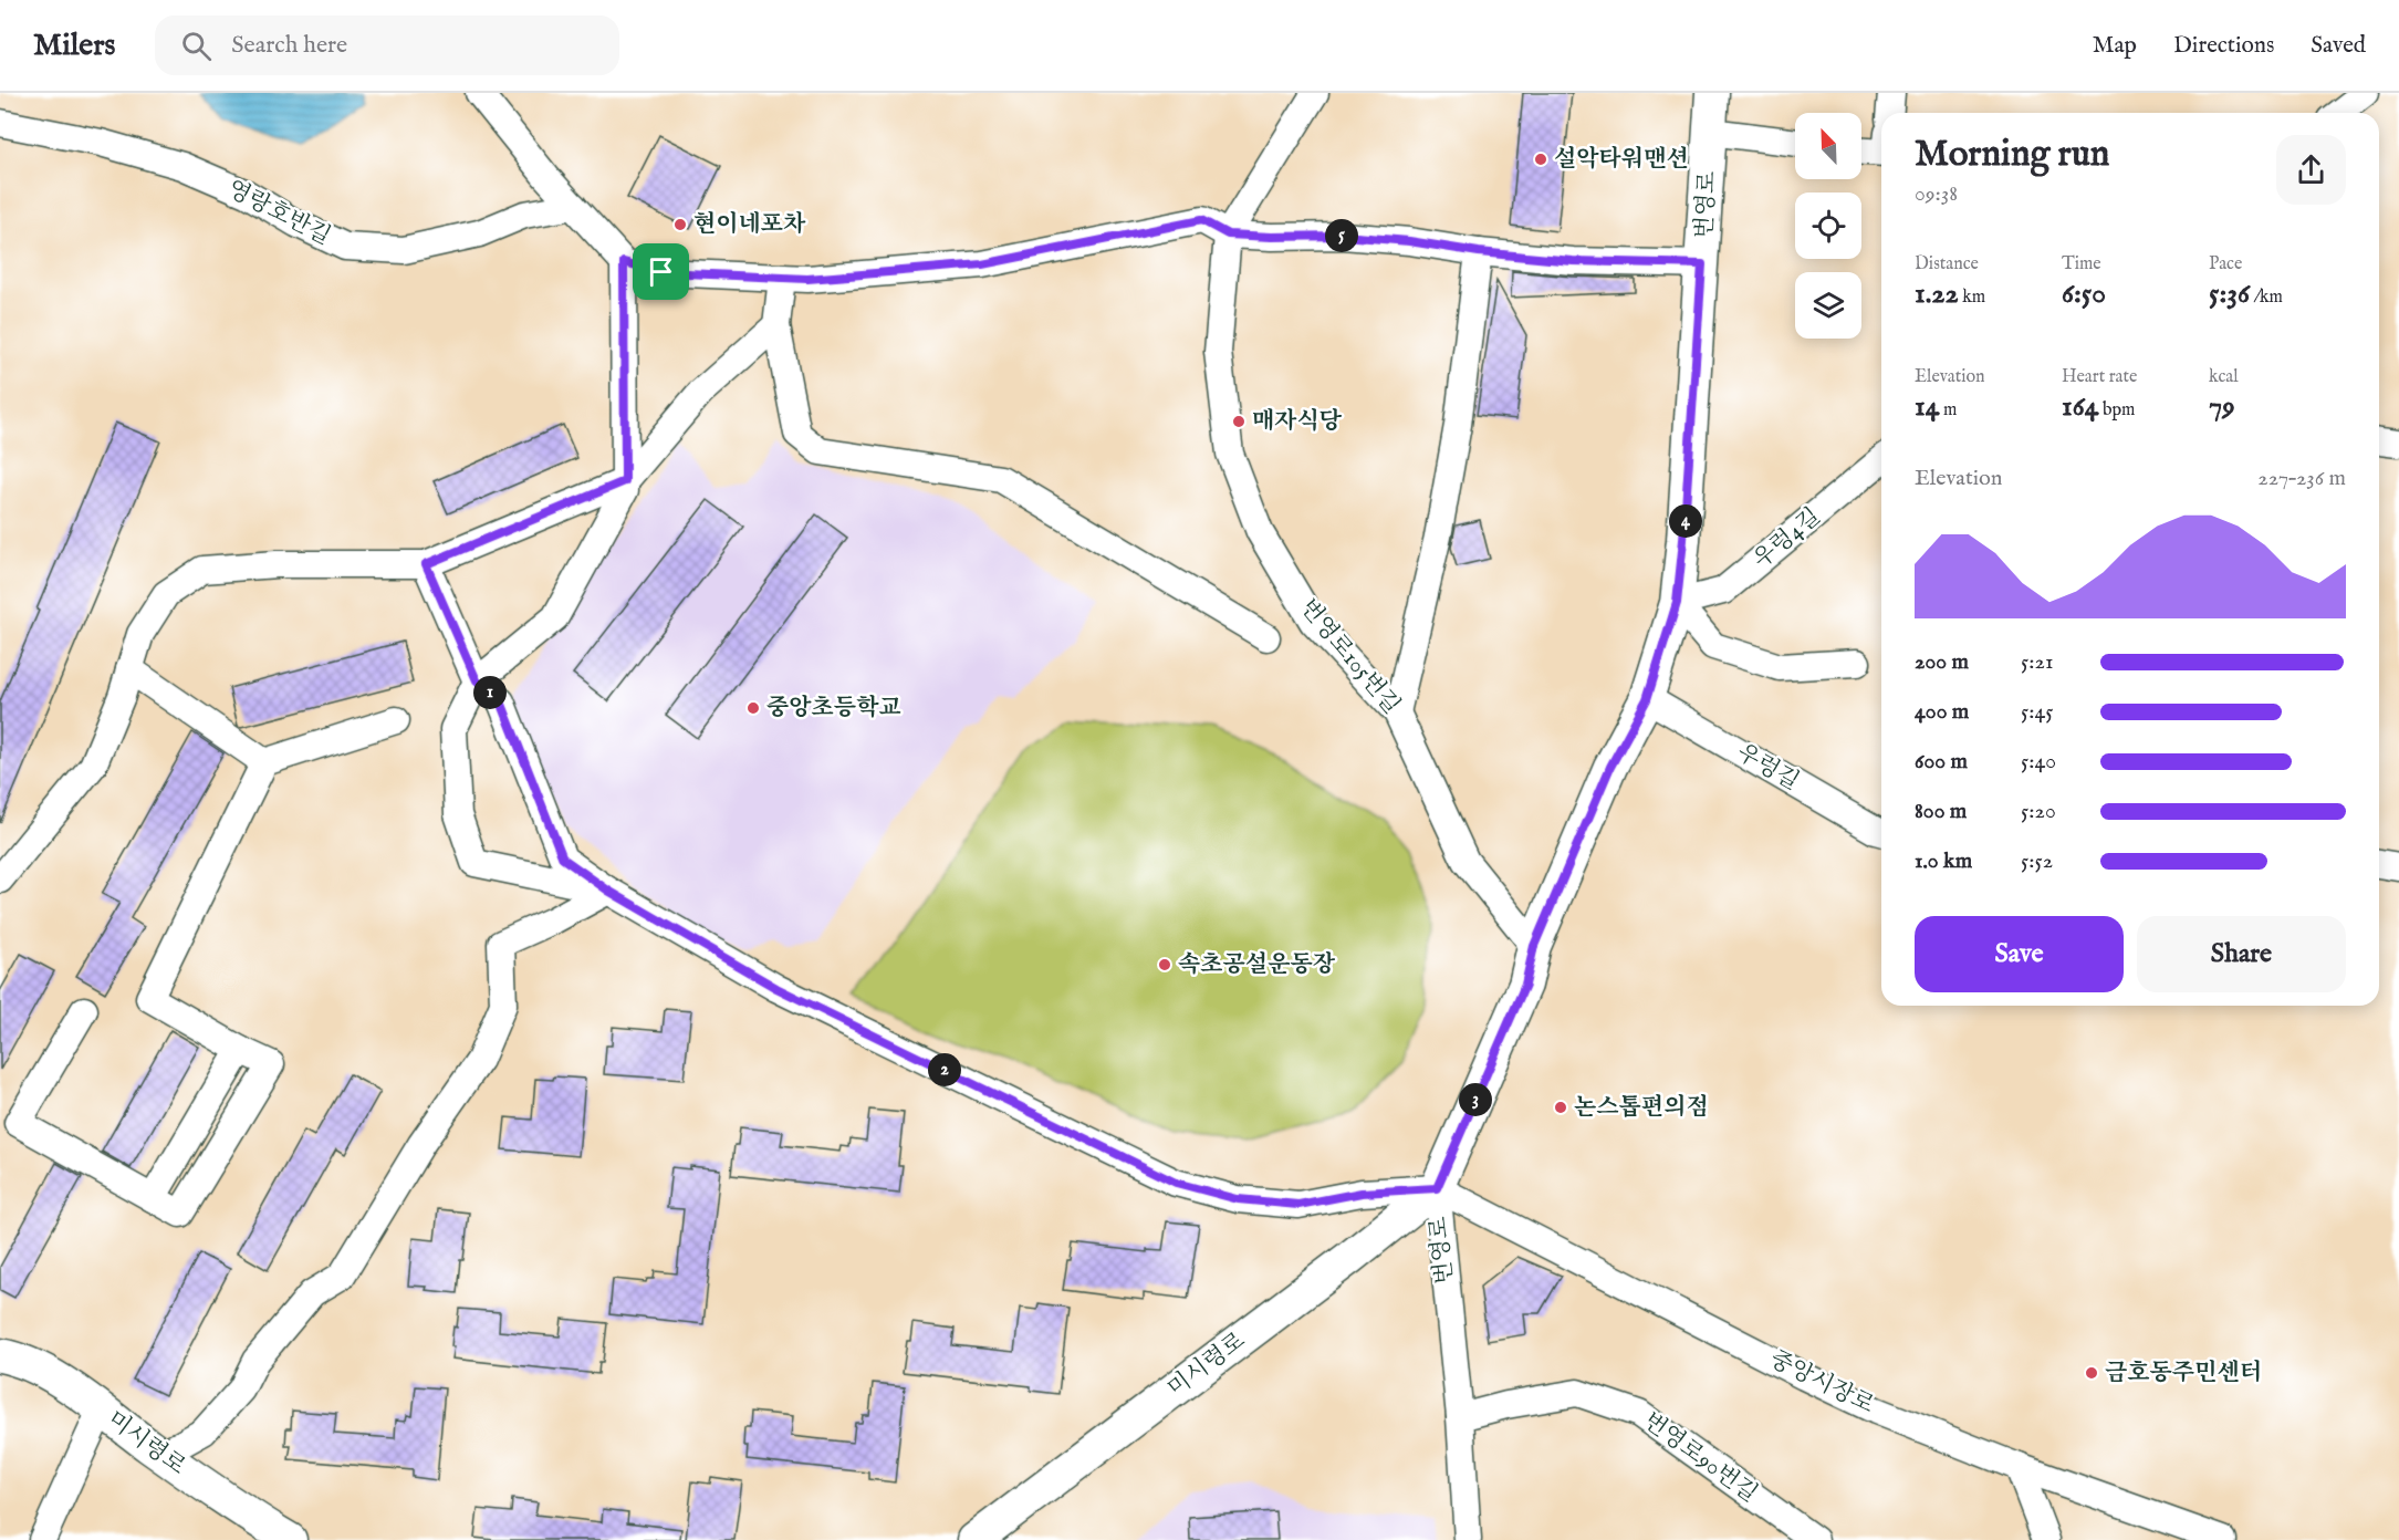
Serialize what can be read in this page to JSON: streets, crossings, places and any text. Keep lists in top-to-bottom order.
{
  "streets": {
    "main road": ["번영로", "미시령로"],
    "street": [
      "영랑호반길",
      "우렁4길",
      "번영로105번길",
      "우렁길",
      "중앙시장로",
      "번영로90번길"
    ]
  },
  "crossings": [
    ["번영로", "우렁4길"],
    ["번영로", "번영로105번길"],
    ["번영로", "우렁길"],
    ["번영로", "미시령로"],
    ["번영로", "중앙시장로"],
    ["번영로", "번영로90번길"],
    ["미시령로", "중앙시장로"]
  ],
  "places": [
    "설악타워맨션",
    "현이네포차",
    "매자식당",
    "중앙초등학교",
    "속초공설운동장",
    "논스톱편의점",
    "금호동주민센터"
  ],
  "north": "top left",
  "page": {
    "header": "Milers",
    "search": "Search here",
    "nav": ["Map", "Directions", "Saved"],
    "heading": ["Morning run", "09:38"],
    "pins": [
      "5",
      "4",
      "1",
      "2",
      "3"
    ],
    "stats": [
      ["Distance", "1.22 km"],
      ["Time", "6:50"],
      ["Pace", "5:36 /km"],
      ["Elevation", "14 m"],
      ["Heart rate", "164 bpm"],
      ["kcal", "79"]
    ],
    "chart": ["Elevation", "227–236 m"],
    "list": [
      {
        "name": "200 m",
        "note": "5:21"
      },
      {
        "name": "400 m",
        "note": "5:45"
      },
      {
        "name": "600 m",
        "note": "5:40"
      },
      {
        "name": "800 m",
        "note": "5:20"
      },
      {
        "name": "1.0 km",
        "note": "5:52"
      }
    ],
    "buttons": ["Save", "Share"]
  }
}
